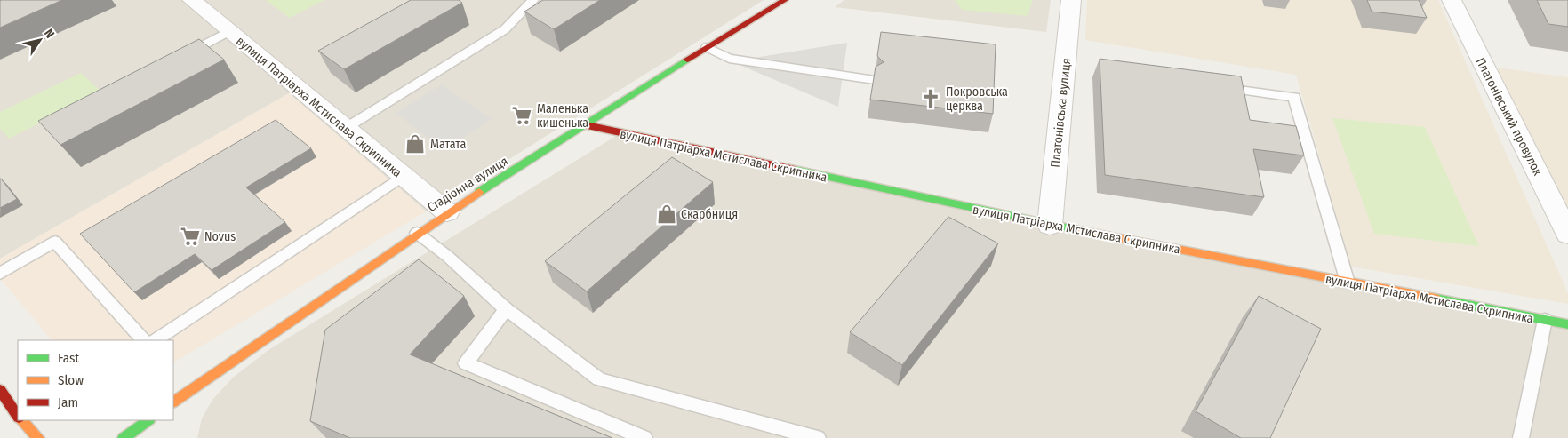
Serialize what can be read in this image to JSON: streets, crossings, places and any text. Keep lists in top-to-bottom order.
{
  "streets": {
    "street": [
      "вулиця Патріарха Мстислава Скрипника",
      "Платонівська вулиця",
      "Платонівський провулок",
      "Стадіонна вулиця"
    ]
  },
  "crossings": [
    ["вулиця Патріарха Мстислава Скрипника", "Платонівська вулиця"],
    ["вулиця Патріарха Мстислава Скрипника", "Стадіонна вулиця"]
  ],
  "places": {
    "church": ["Покровська церква"],
    "supermarket": ["Маленька кишенька", "Novus"],
    "shop": ["Матата", "Скарбниця"]
  },
  "legend": ["Fast", "Slow", "Jam"],
  "north": "top right"
}
